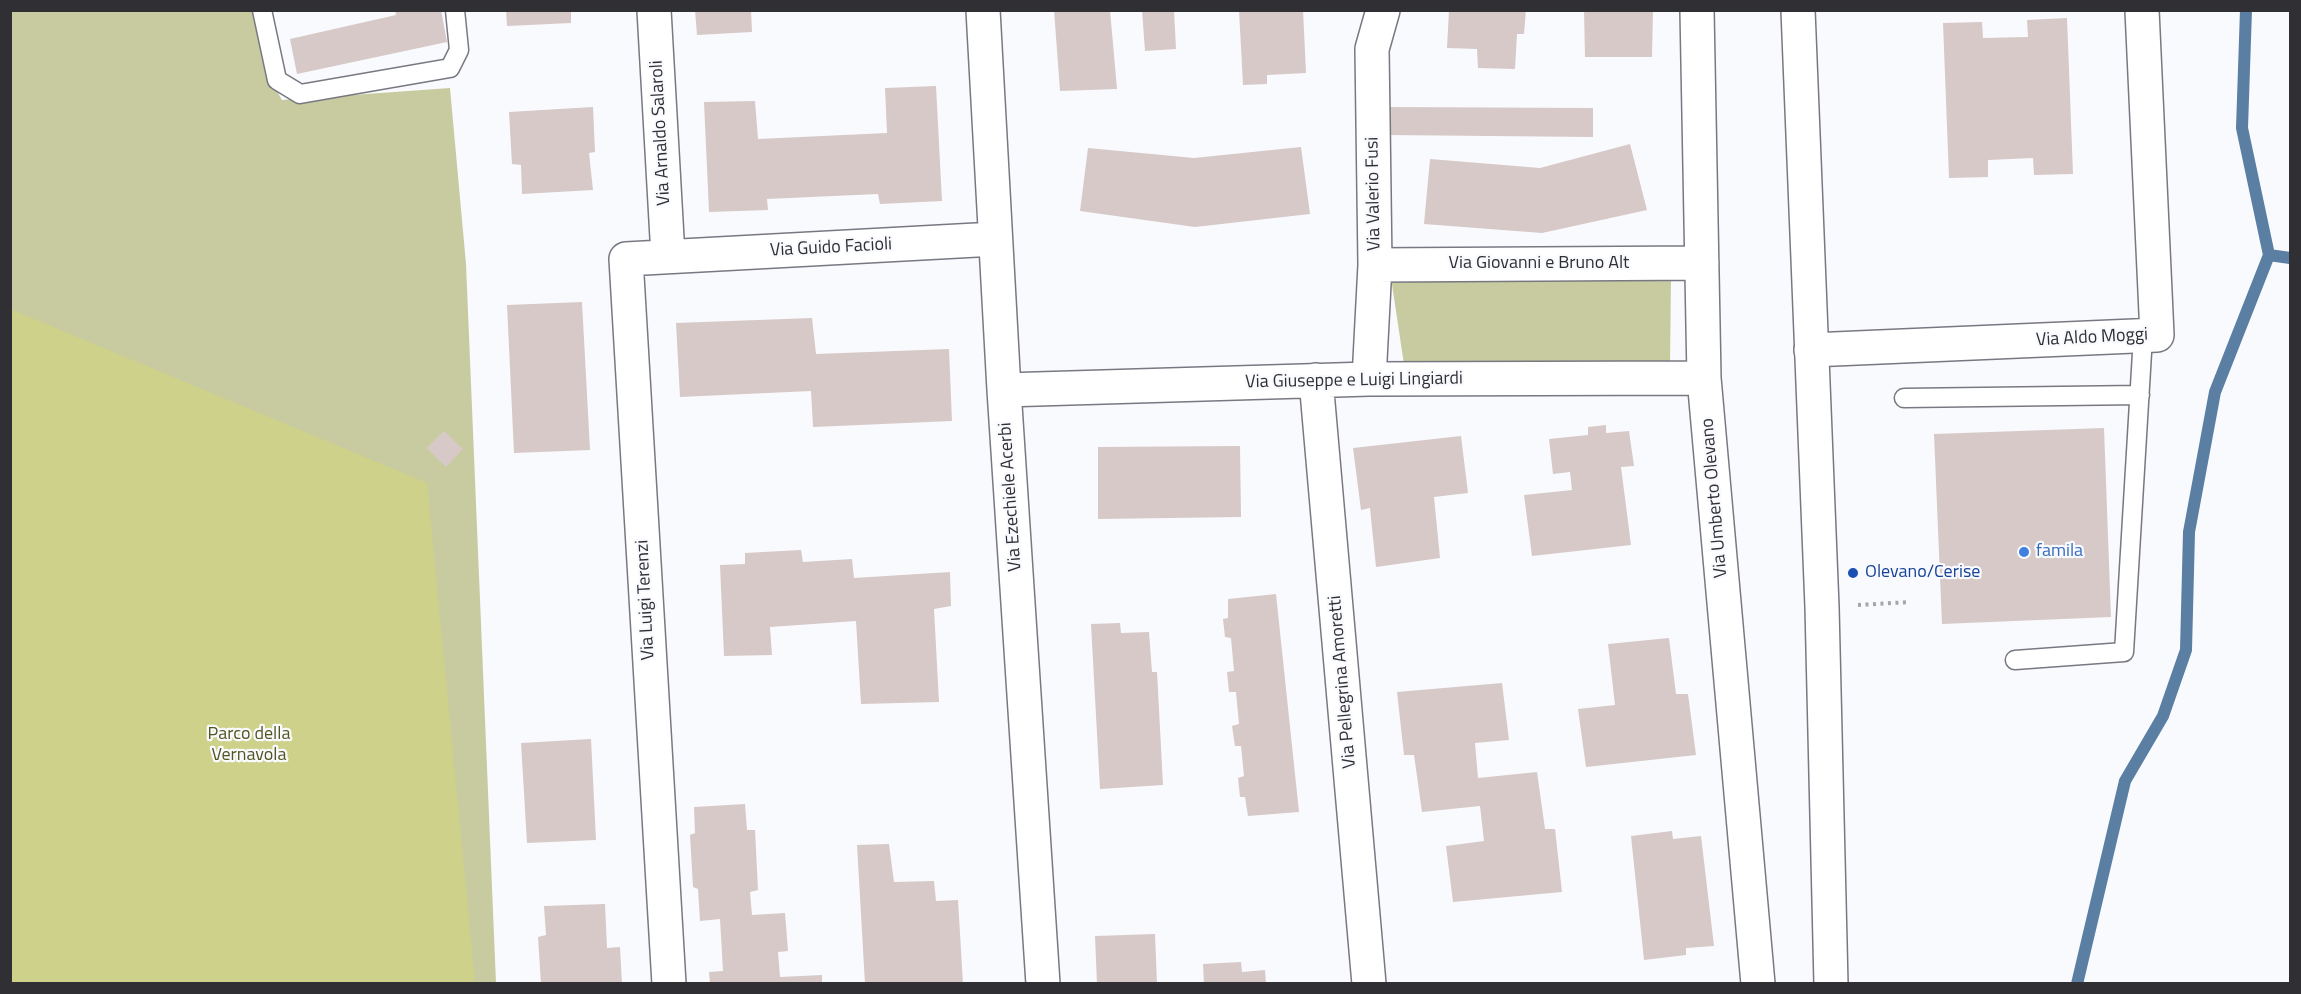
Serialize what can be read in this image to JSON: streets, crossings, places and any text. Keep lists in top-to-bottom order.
{
  "streets": {
    "street": [
      "Via Arnaldo Salaroli",
      "Via Valerio Fusi",
      "Via Guido Facioli",
      "Via Giovanni e Bruno Alt",
      "Via Aldo Moggi",
      "Via Giuseppe e Luigi Lingiardi",
      "Via Ezechiele Acerbi",
      "Via Umberto Olevano",
      "Via Luigi Terenzi",
      "Via Pellegrina Amoretti"
    ]
  },
  "crossings": [
    ["Via Arnaldo Salaroli", "Via Guido Facioli"],
    ["Via Arnaldo Salaroli", "Via Luigi Terenzi"],
    ["Via Valerio Fusi", "Via Giovanni e Bruno Alt"],
    ["Via Valerio Fusi", "Via Giuseppe e Luigi Lingiardi"],
    ["Via Guido Facioli", "Via Ezechiele Acerbi"],
    ["Via Guido Facioli", "Via Luigi Terenzi"],
    ["Via Giovanni e Bruno Alt", "Via Umberto Olevano"],
    ["Via Giuseppe e Luigi Lingiardi", "Via Ezechiele Acerbi"],
    ["Via Giuseppe e Luigi Lingiardi", "Via Umberto Olevano"],
    ["Via Giuseppe e Luigi Lingiardi", "Via Pellegrina Amoretti"]
  ],
  "parks": ["Parco della Vernavola"],
  "places": ["famila", "Olevano/Cerise"]
}
